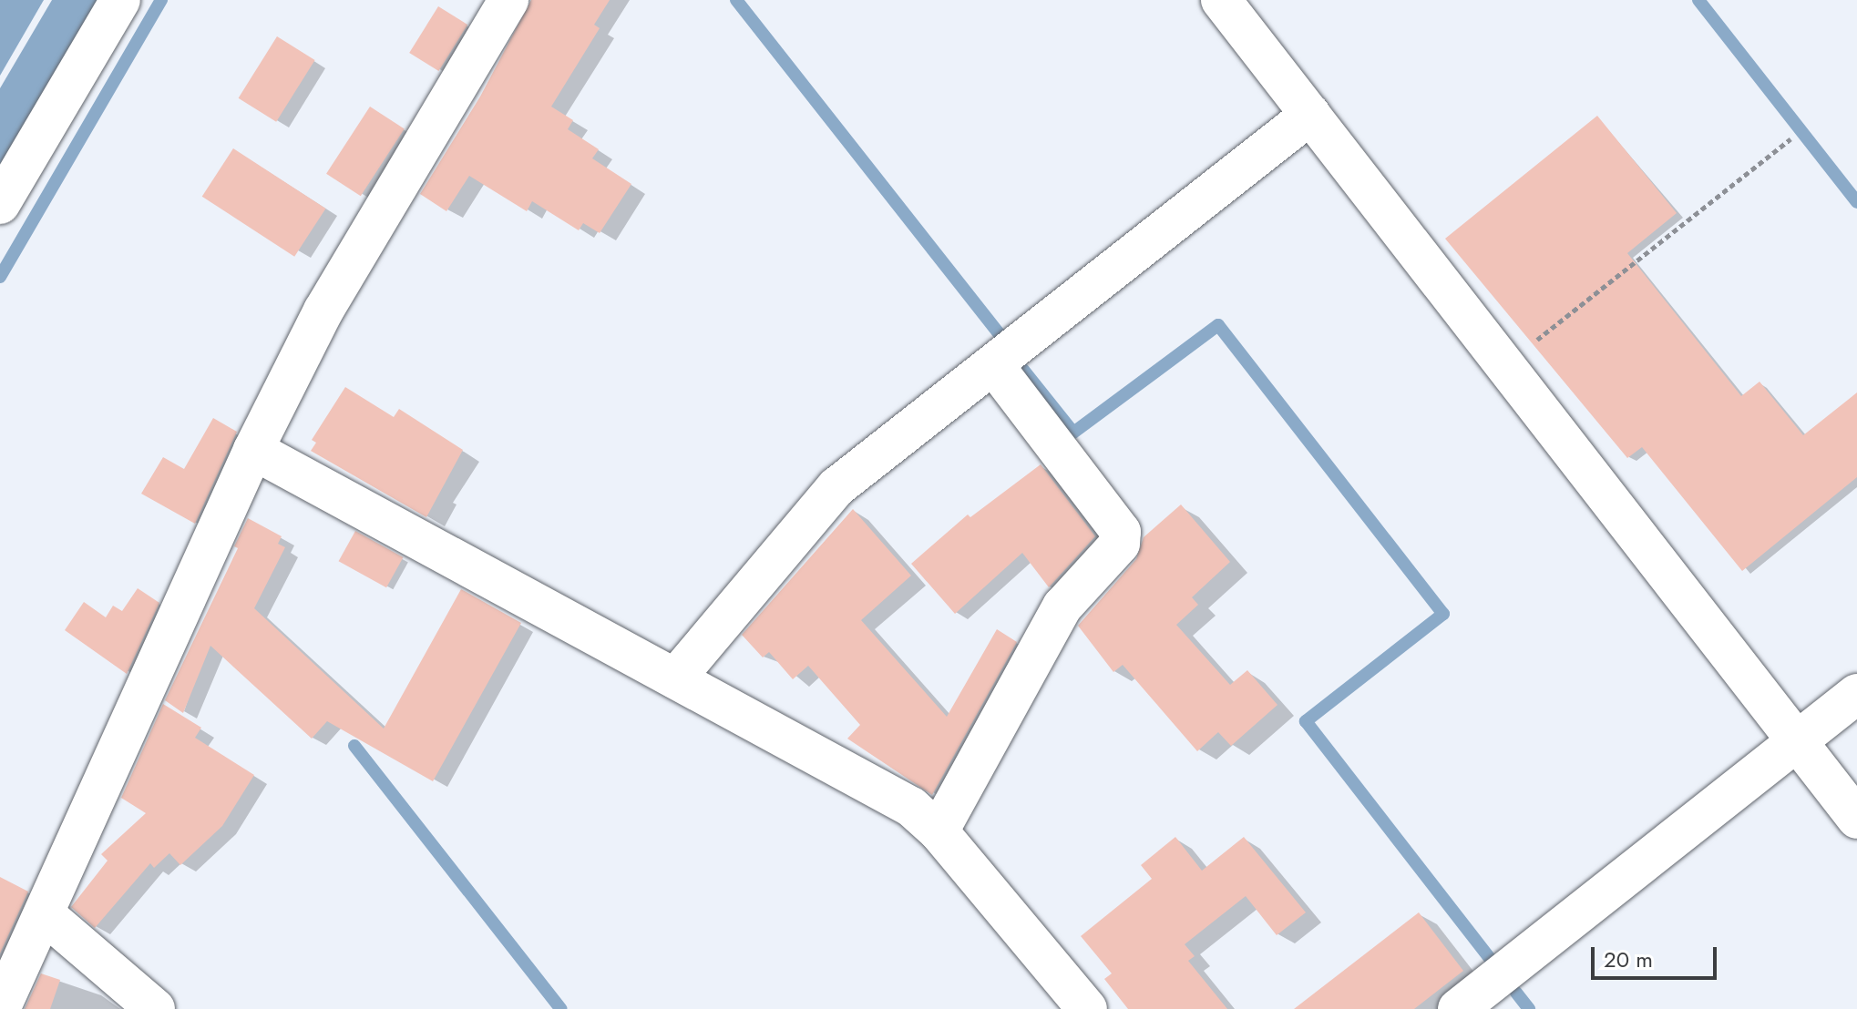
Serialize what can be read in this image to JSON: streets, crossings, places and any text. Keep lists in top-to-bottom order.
{
  "scale_bar": "20 m"
}
